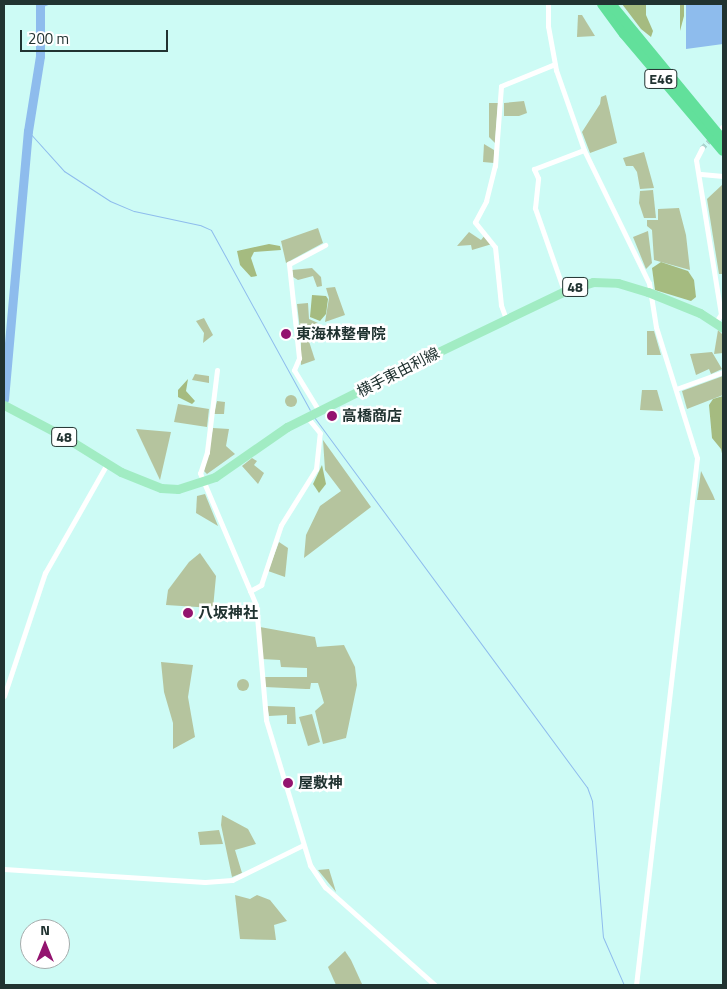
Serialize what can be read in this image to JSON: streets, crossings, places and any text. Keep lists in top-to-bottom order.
{
  "streets": {
    "highway": ["E46"],
    "main road": ["48", "横手東由利線"]
  },
  "places": [
    "東海林整骨院",
    "高橋商店",
    "八坂神社",
    "屋敷神"
  ],
  "scale_bar": "200 m",
  "north": "top"
}
